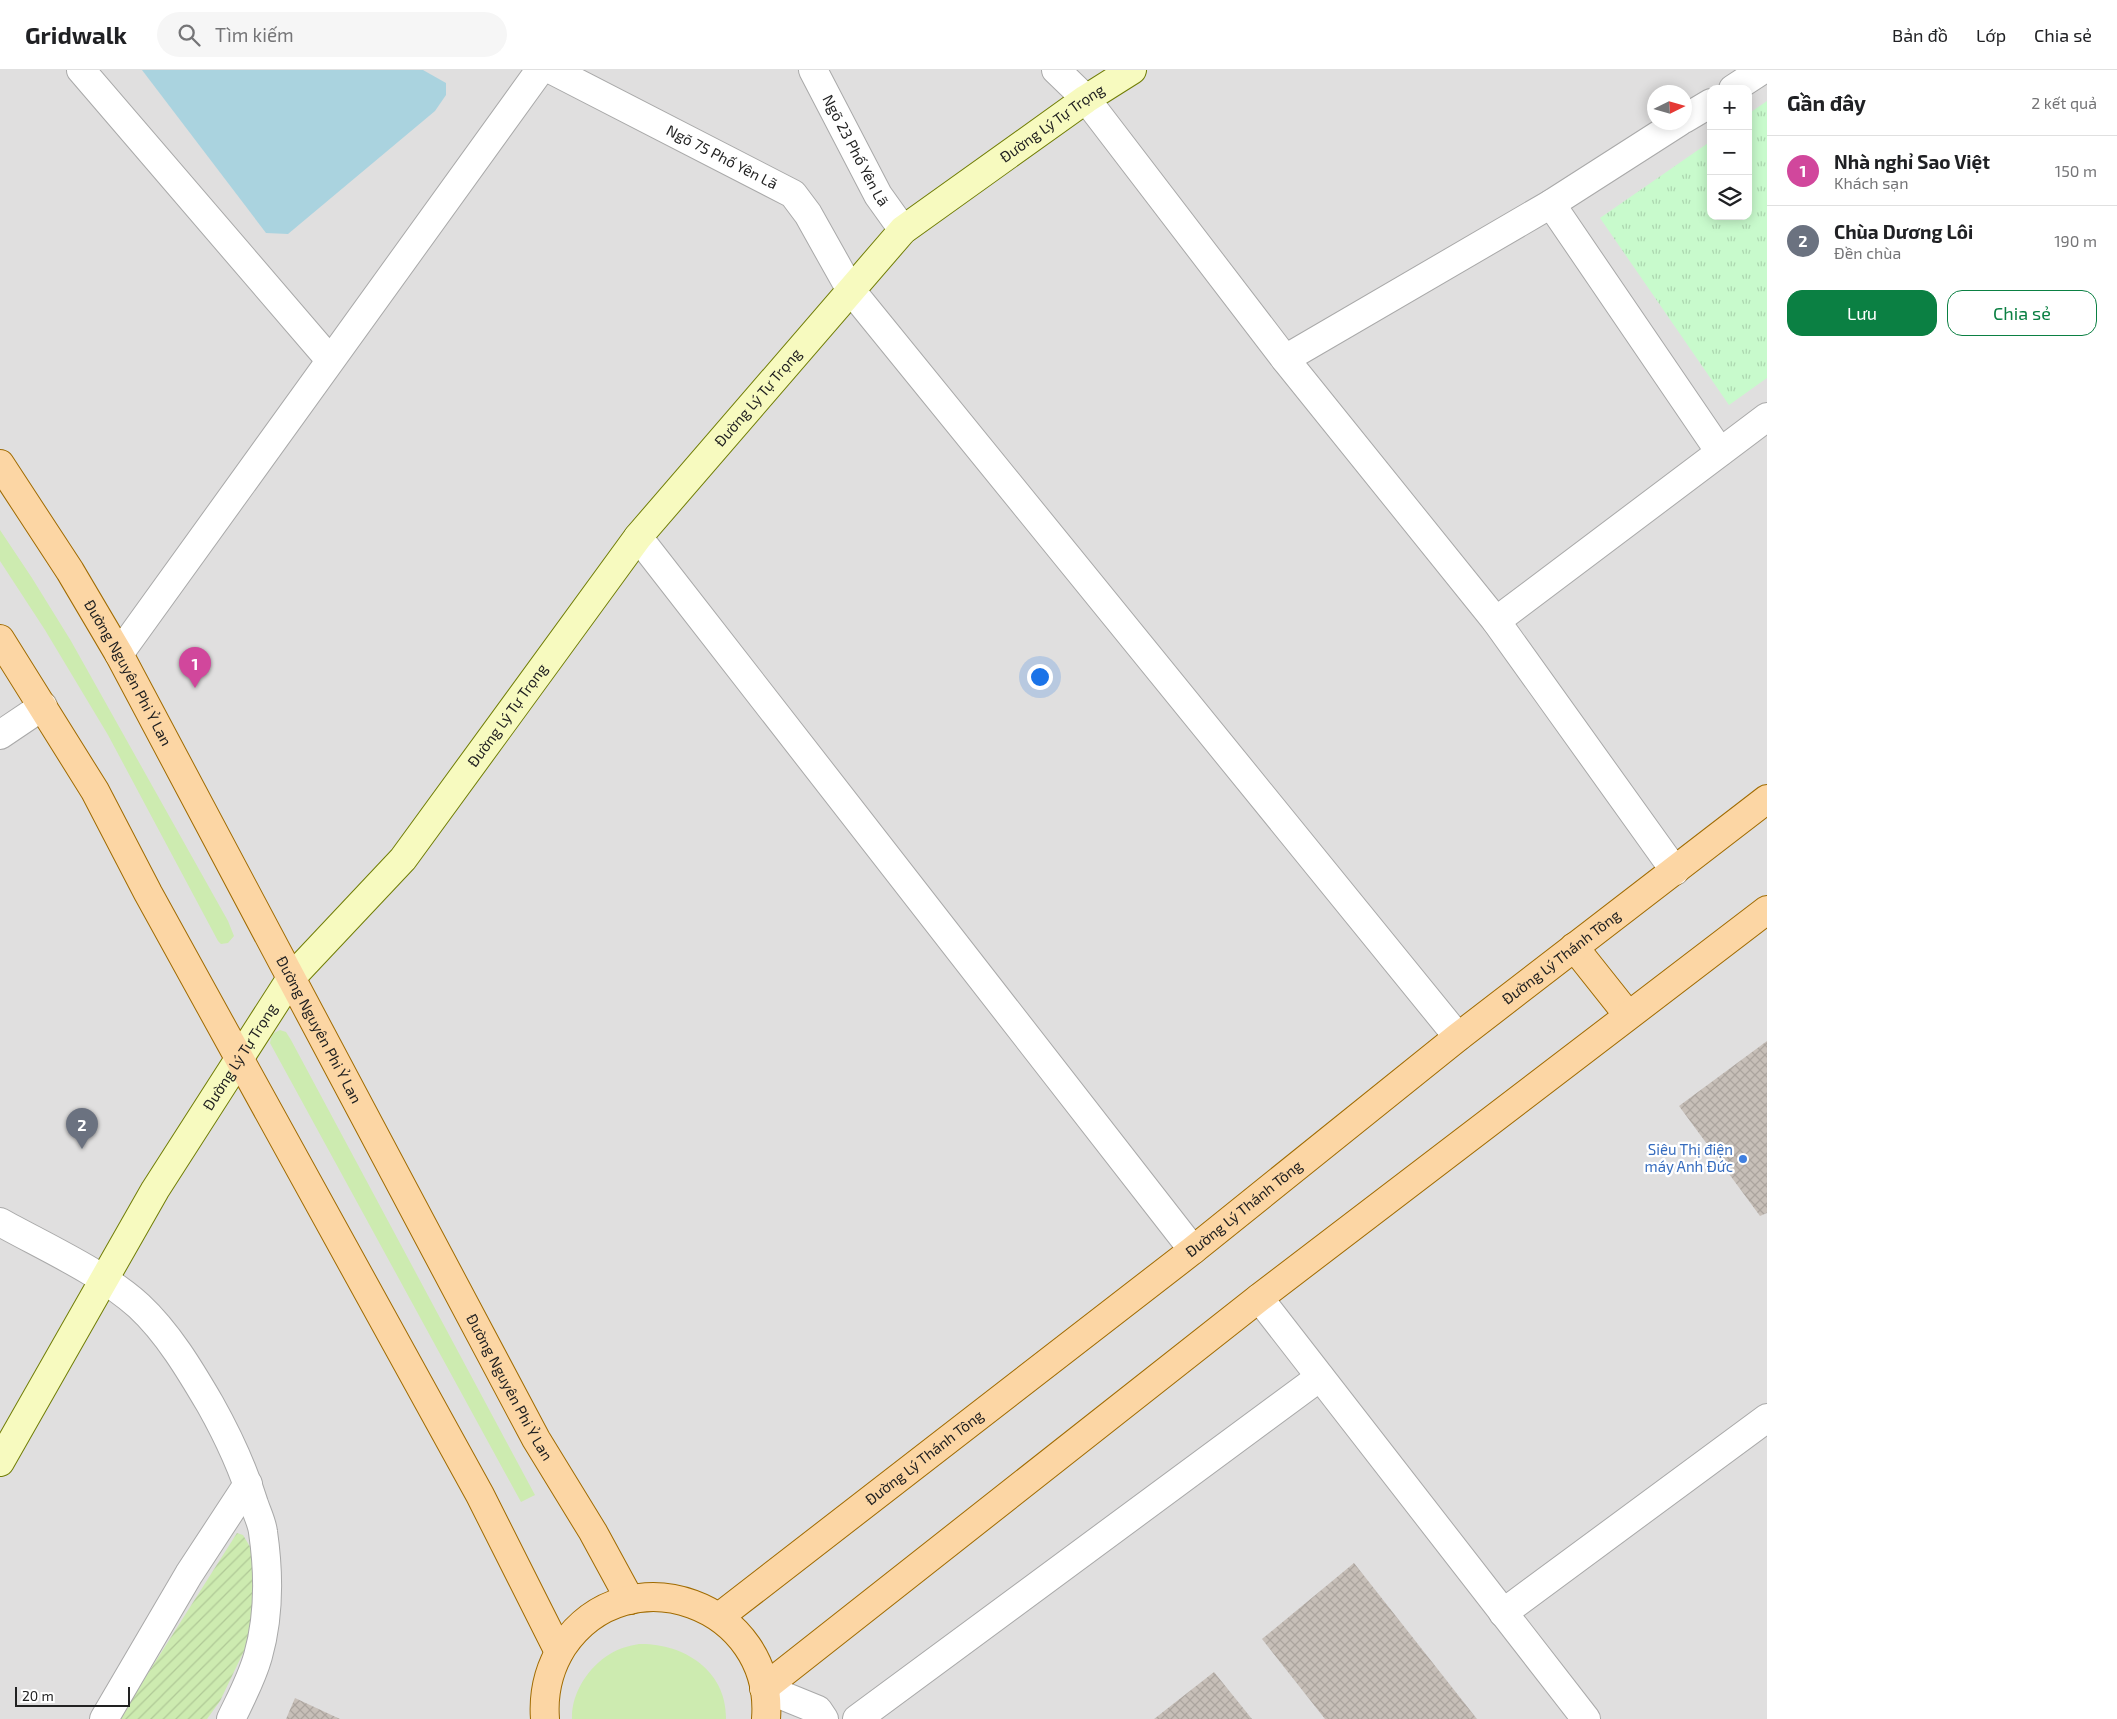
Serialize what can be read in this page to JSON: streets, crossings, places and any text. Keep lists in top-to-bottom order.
{
  "streets": {
    "main road": ["Đường Lý Tự Trọng", "Đường Nguyên Phi Ỷ Lan", "Đường Lý Thánh Tông"],
    "street": ["Ngõ 23 Phố Yên Lã", "Ngõ 75 Phố Yên Lã"]
  },
  "crossings": [
    ["Đường Lý Tự Trọng", "Ngõ 23 Phố Yên Lã"],
    ["Đường Lý Tự Trọng", "Ngõ 75 Phố Yên Lã"],
    ["Đường Lý Tự Trọng", "Đường Nguyên Phi Ỷ Lan"],
    ["Ngõ 75 Phố Yên Lã", "Đường Lý Thánh Tông"]
  ],
  "places": ["Siêu Thị điện máy Anh Đức"],
  "scale_bar": "20 m",
  "north": "right",
  "page": {
    "header": "Gridwalk",
    "search": "Tìm kiếm",
    "nav": ["Bản đồ", "Lớp", "Chia sẻ"],
    "heading": ["Gần đây", "2 kết quả"],
    "map_buttons": ["+", "−"],
    "list": [
      {
        "mark": "1",
        "name": "Nhà nghỉ Sao Việt",
        "note": "Khách sạn",
        "value": "150 m"
      },
      {
        "mark": "2",
        "name": "Chùa Dương Lôi",
        "note": "Đền chùa",
        "value": "190 m"
      }
    ],
    "buttons": ["Lưu", "Chia sẻ"],
    "pins": ["1", "2"],
    "scale": "20 m"
  }
}
